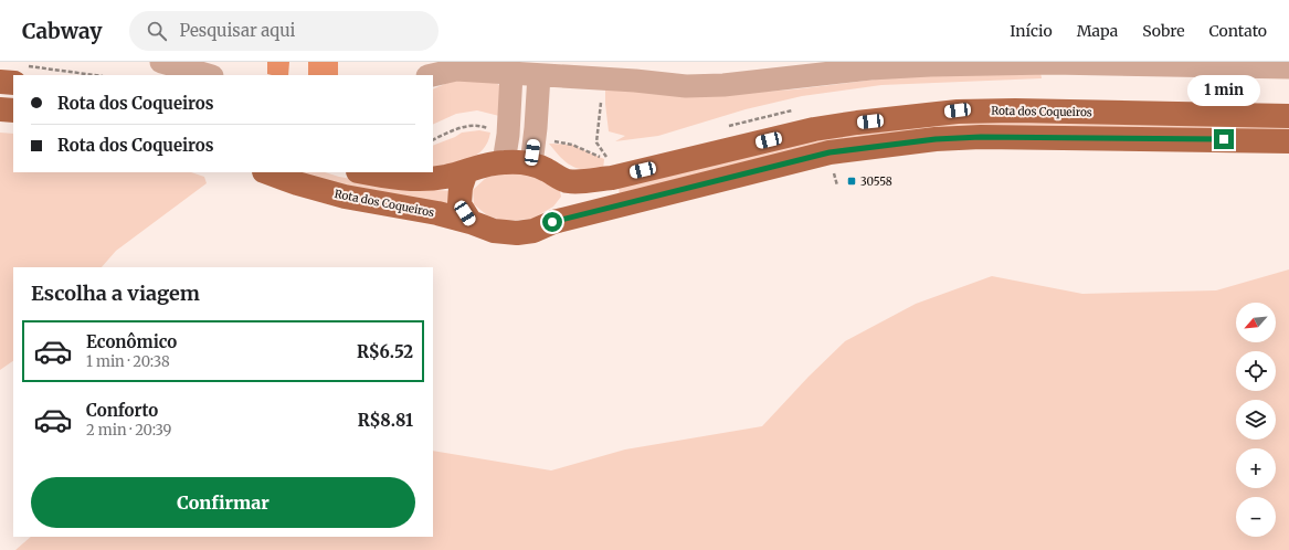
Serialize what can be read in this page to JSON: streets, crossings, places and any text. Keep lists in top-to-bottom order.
{
  "streets": {
    "main road": ["Rota dos Coqueiros"]
  },
  "places": {
    "transit": ["30558"]
  },
  "north": "bottom left",
  "page": {
    "header": "Cabway",
    "search": "Pesquisar aqui",
    "nav": [
      "Início",
      "Mapa",
      "Sobre",
      "Contato"
    ],
    "bubble": "1 min",
    "banner": ["Rota dos Coqueiros", "Rota dos Coqueiros"],
    "heading": "Escolha a viagem",
    "map_buttons": ["+", "−"],
    "list": [
      {
        "name": "Econômico",
        "note": "1 min · 20:38",
        "value": "R$6.52"
      },
      {
        "name": "Conforto",
        "note": "2 min · 20:39",
        "value": "R$8.81"
      }
    ],
    "buttons": "Confirmar"
  }
}
